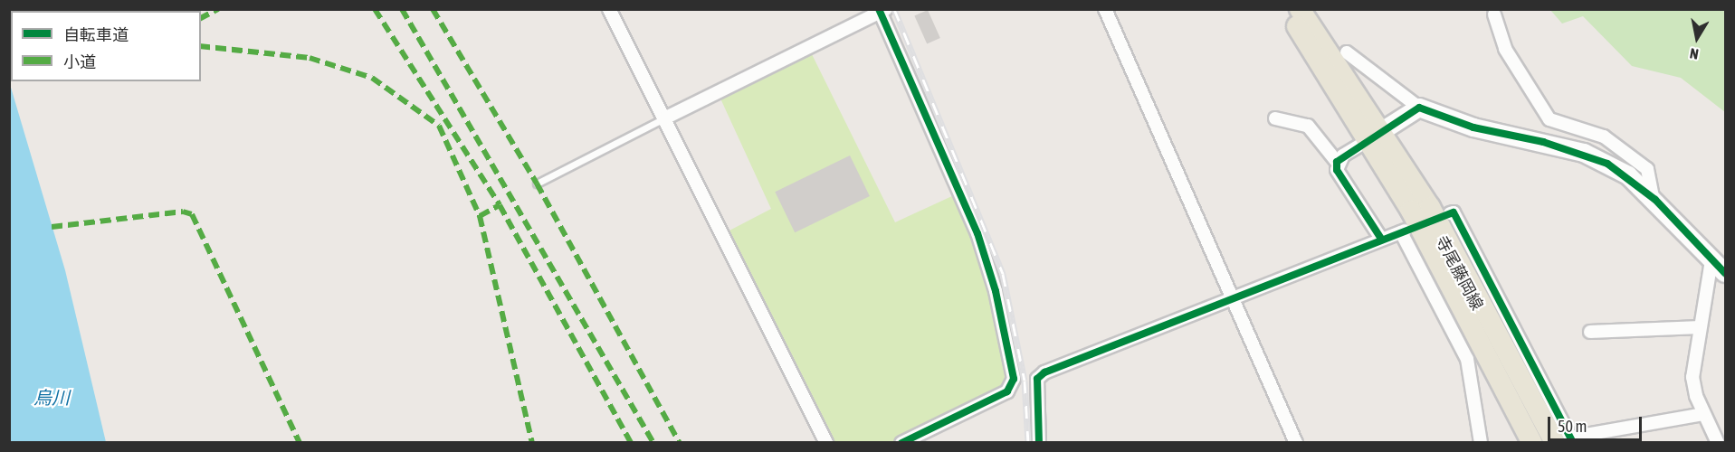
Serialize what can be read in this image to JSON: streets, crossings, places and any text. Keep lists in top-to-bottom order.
{
  "streets": {
    "main road": ["寺尾藤岡線"]
  },
  "water": ["烏川"],
  "legend": ["自転車道", "小道"],
  "scale_bar": "50 m",
  "north": "bottom"
}
